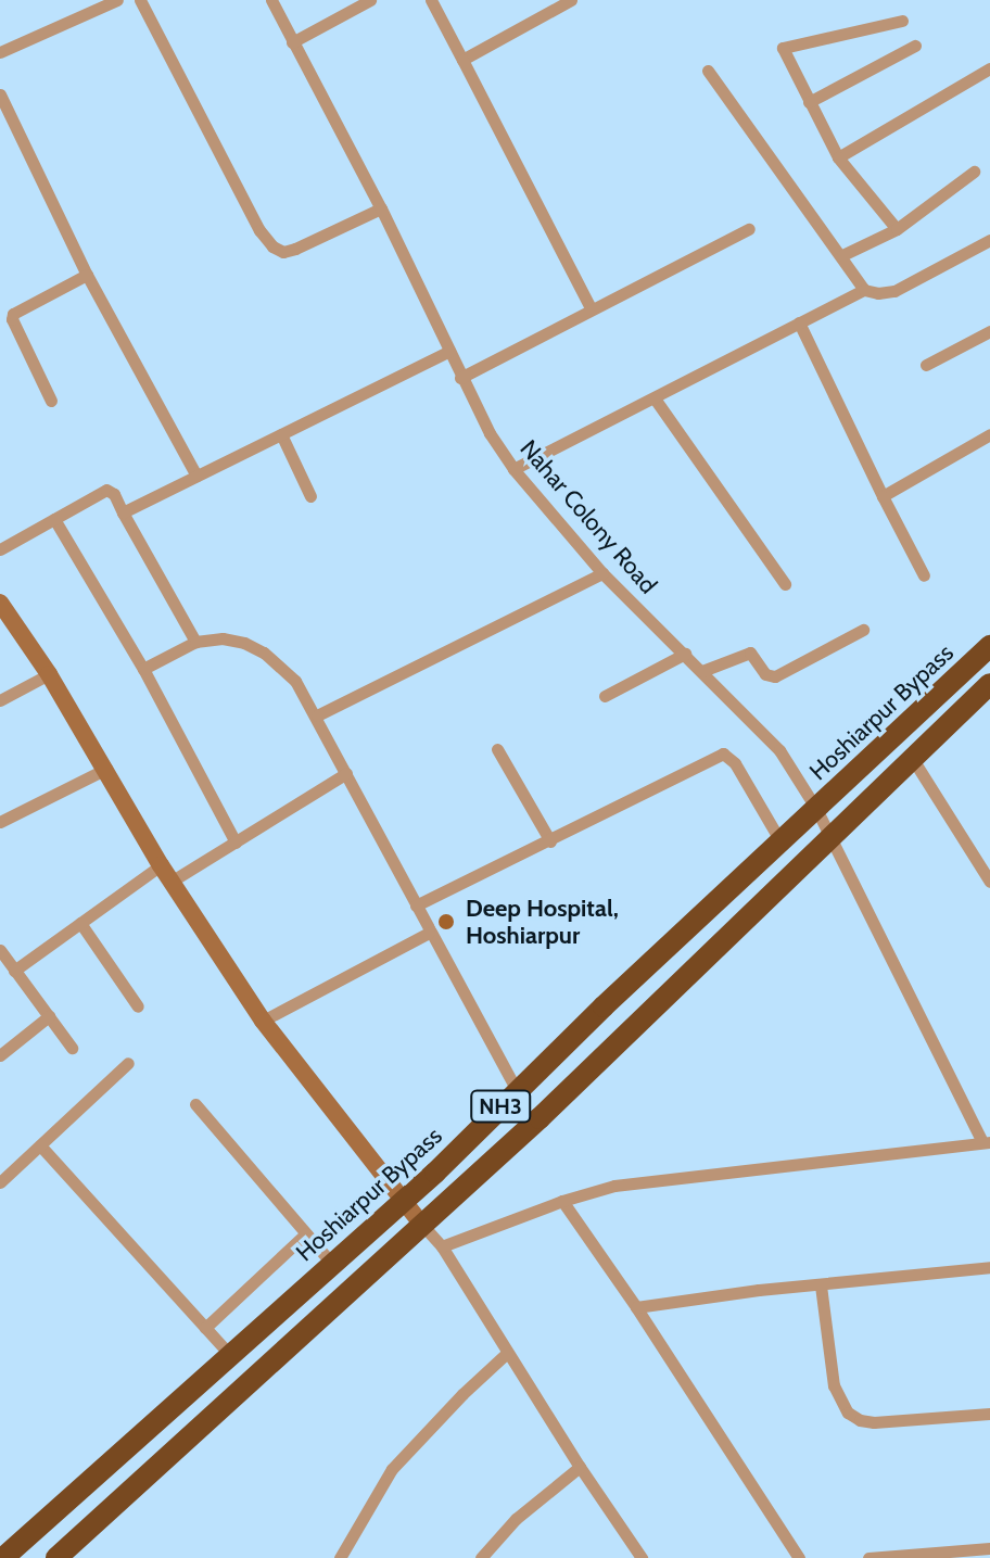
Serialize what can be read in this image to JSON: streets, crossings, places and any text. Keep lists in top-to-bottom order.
{
  "streets": {
    "highway": ["Hoshiarpur Bypass", "NH3"],
    "street": ["Nahar Colony Road"]
  },
  "crossings": [
    ["Nahar Colony Road", "Hoshiarpur Bypass"],
    ["Nahar Colony Road", "NH3"]
  ],
  "places": ["Deep Hospital, Hoshiarpur"]
}
